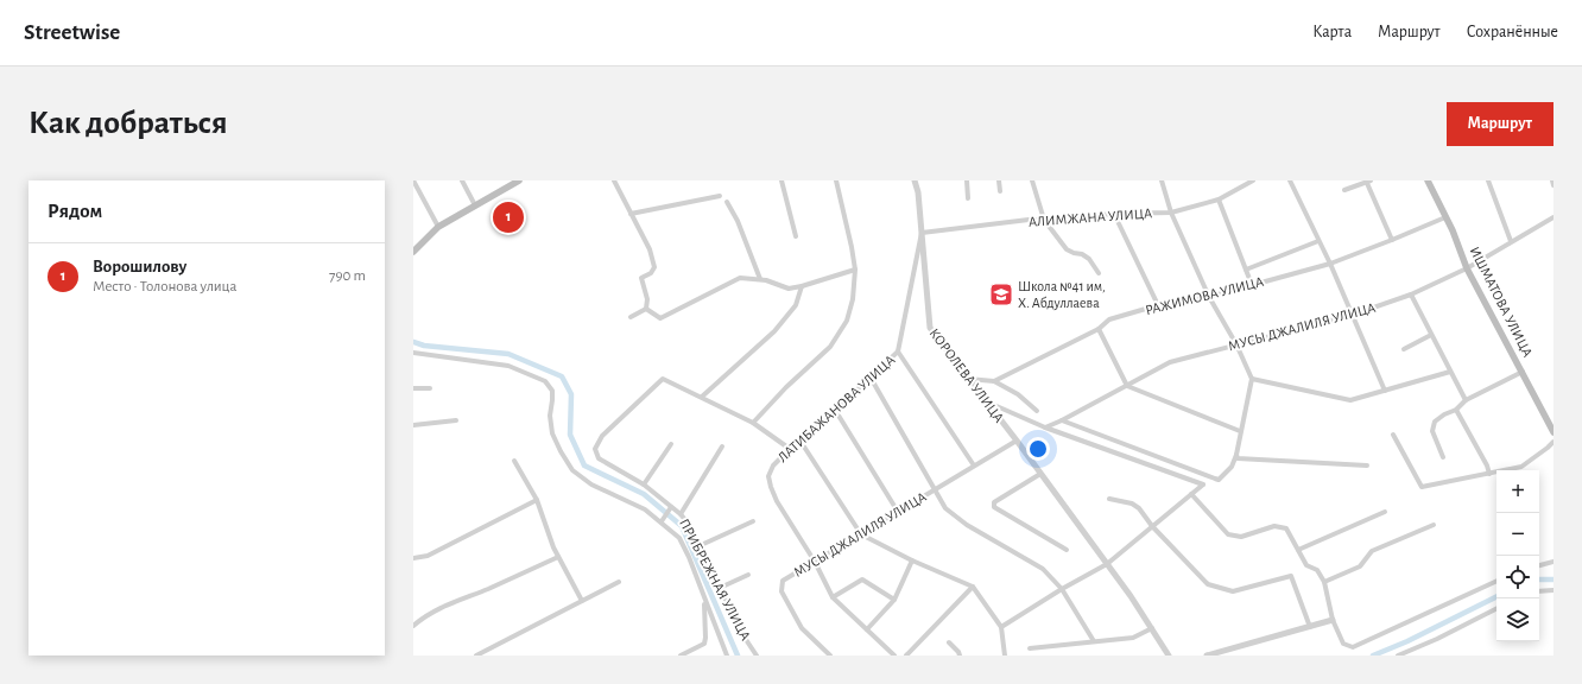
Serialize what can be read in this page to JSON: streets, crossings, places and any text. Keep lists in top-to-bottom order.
{
  "streets": {
    "main road": ["ИШМАТОВА УЛИЦА"],
    "street": [
      "АЛИМЖАНА УЛИЦА",
      "РАЖИМОВА УЛИЦА",
      "МУСЫ ДЖАЛИЛЯ УЛИЦА",
      "КОРОЛЕВА УЛИЦА",
      "ЛАТИБАЖАНОВА УЛИЦА",
      "ПРИБРЕЖНАЯ УЛИЦА"
    ]
  },
  "crossings": [
    ["АЛИМЖАНА УЛИЦА", "КОРОЛЕВА УЛИЦА"],
    ["АЛИМЖАНА УЛИЦА", "ЛАТИБАЖАНОВА УЛИЦА"],
    ["РАЖИМОВА УЛИЦА", "ИШМАТОВА УЛИЦА"],
    ["ИШМАТОВА УЛИЦА", "МУСЫ ДЖАЛИЛЯ УЛИЦА"],
    ["МУСЫ ДЖАЛИЛЯ УЛИЦА", "КОРОЛЕВА УЛИЦА"],
    ["МУСЫ ДЖАЛИЛЯ УЛИЦА", "ЛАТИБАЖАНОВА УЛИЦА"],
    ["КОРОЛЕВА УЛИЦА", "ЛАТИБАЖАНОВА УЛИЦА"],
    ["ЛАТИБАЖАНОВА УЛИЦА", "ПРИБРЕЖНАЯ УЛИЦА"]
  ],
  "places": {
    "school or university": ["Школа №41 им, Х. Абдуллаева"]
  },
  "page": {
    "header": "Streetwise",
    "nav": ["Карта", "Маршрут", "Сохранённые"],
    "buttons": "Маршрут",
    "title": "Как добраться",
    "heading": "Рядом",
    "pins": "1",
    "list": [
      {
        "mark": "1",
        "name": "Ворошилову",
        "note": "Место · Толонова улица",
        "value": "790 m"
      }
    ],
    "map_buttons": ["+", "−"]
  }
}
